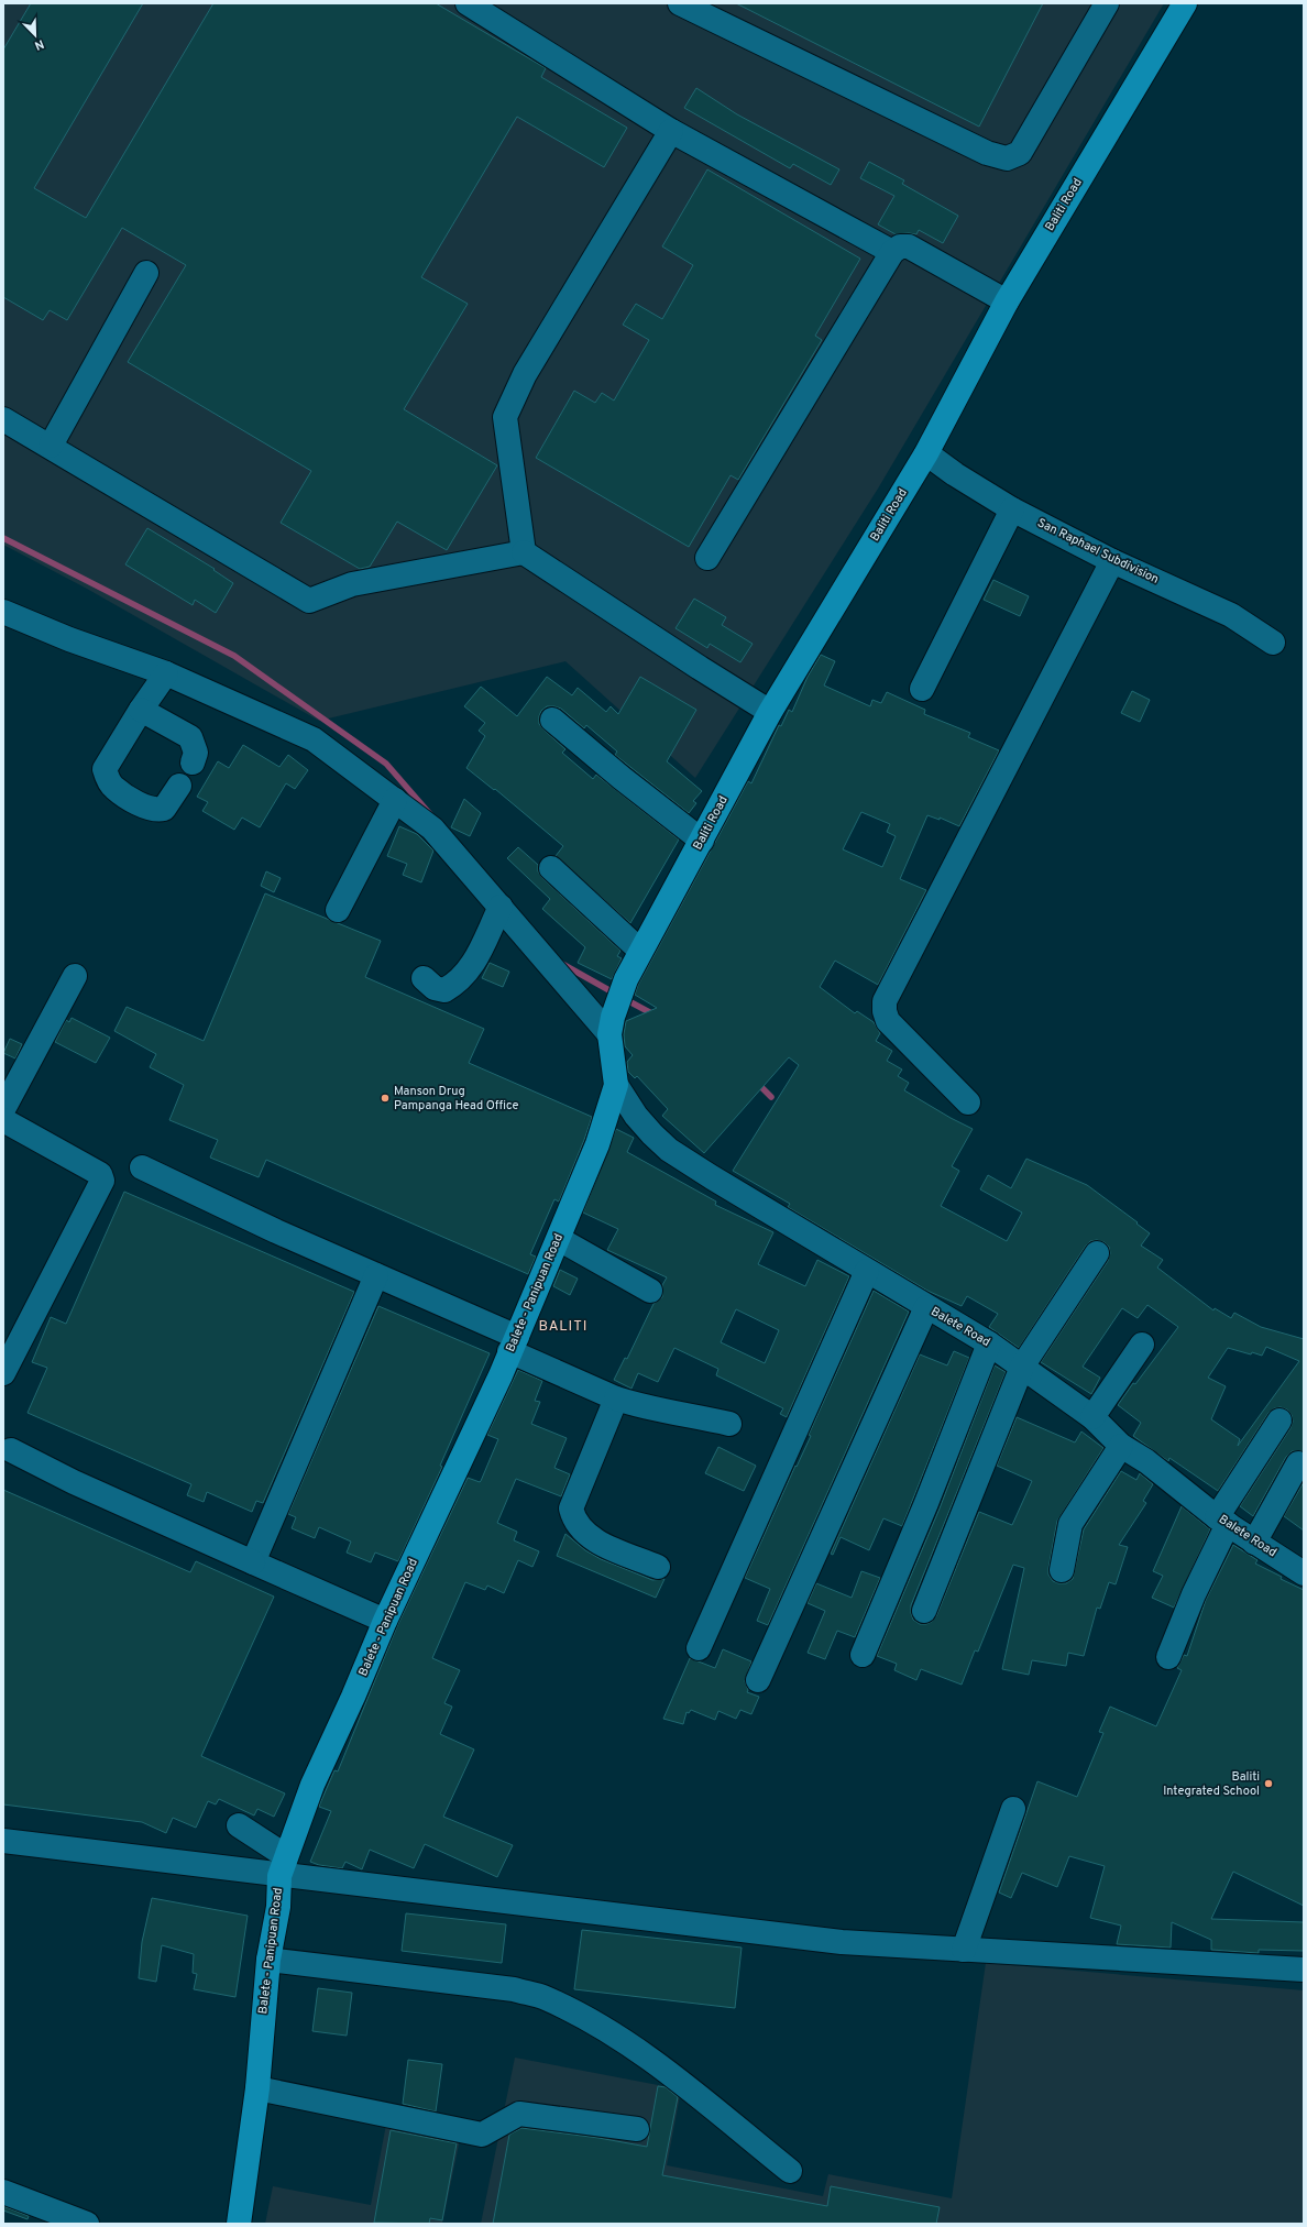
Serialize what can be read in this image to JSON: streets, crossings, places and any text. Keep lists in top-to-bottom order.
{
  "streets": {
    "main road": ["Baliti Road", "Balete - Panipuan Road"],
    "street": ["San Raphael Subdivision", "Balete Road"]
  },
  "crossings": [
    ["Baliti Road", "San Raphael Subdivision"],
    ["Baliti Road", "Balete - Panipuan Road"],
    ["Balete - Panipuan Road", "Balete Road"]
  ],
  "districts": ["BALITI"],
  "places": ["Manson Drug Pampanga Head Office", "Baliti Integrated School"],
  "north": "bottom right"
}
